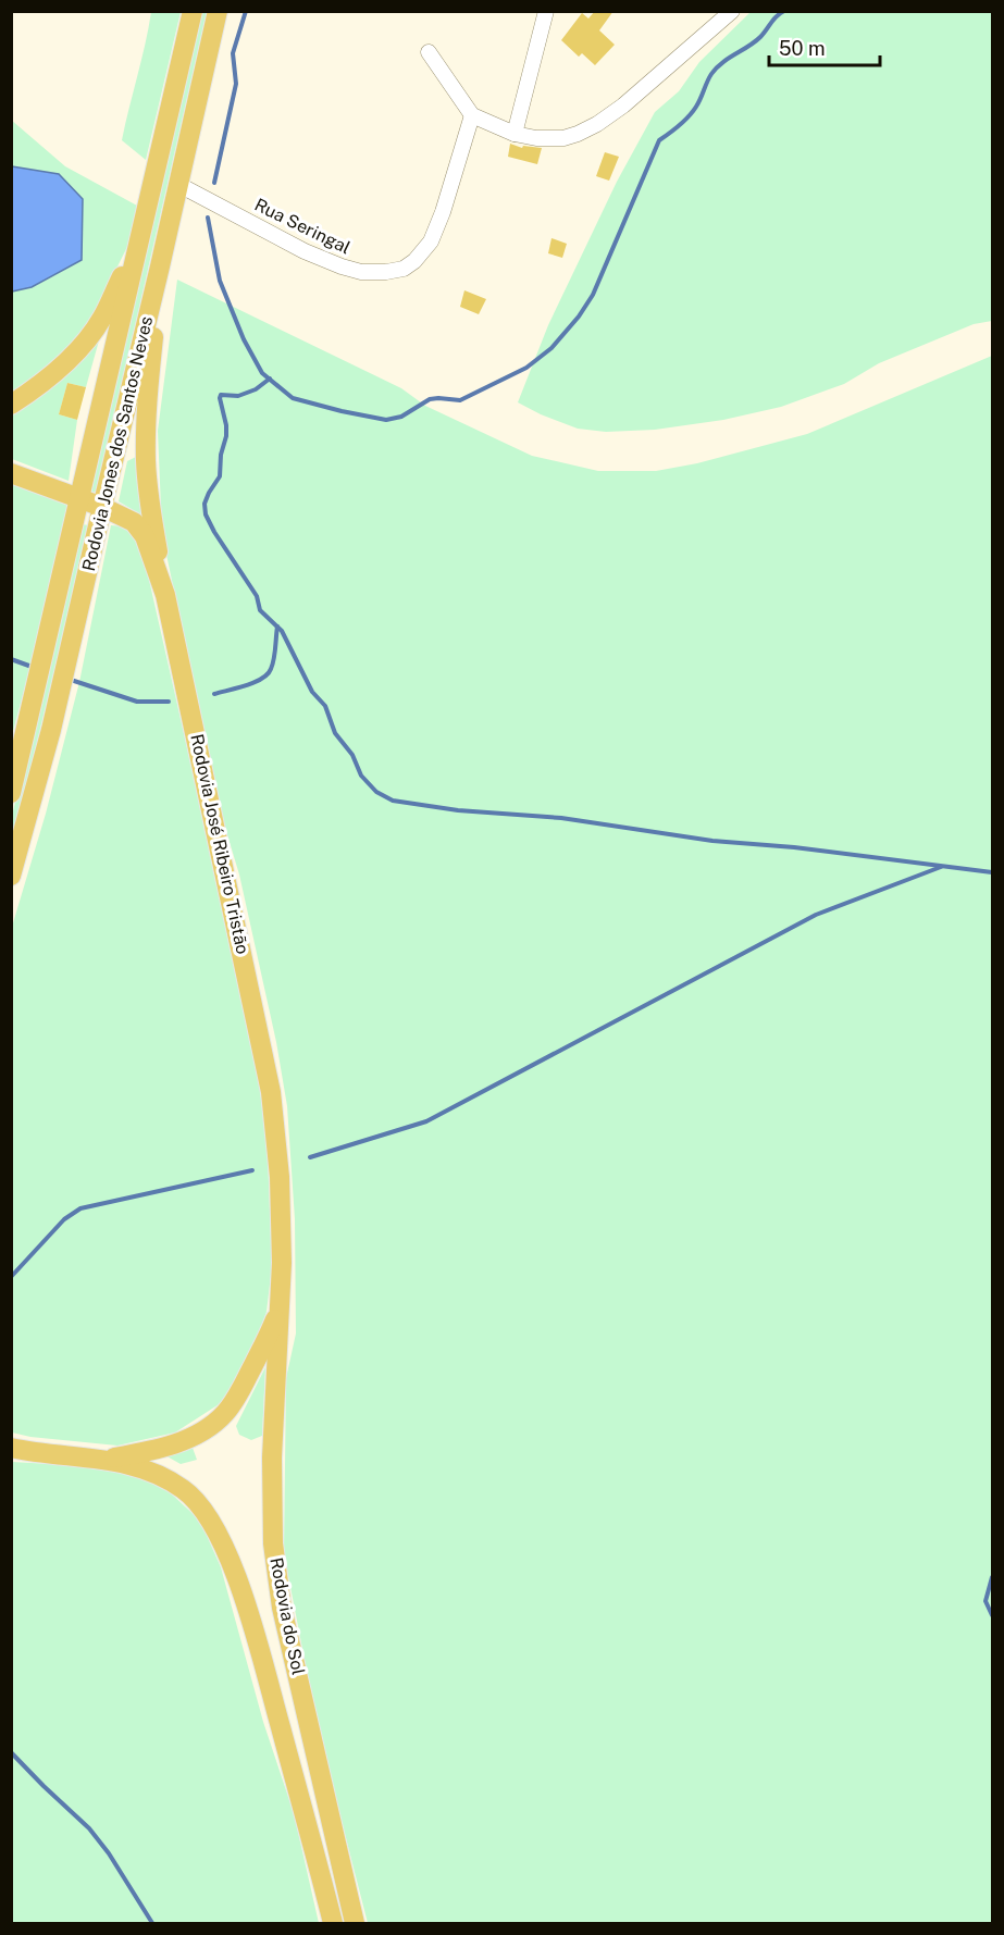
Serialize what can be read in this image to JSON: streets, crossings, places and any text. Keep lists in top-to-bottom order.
{
  "streets": {
    "main road": ["Rodovia Jones dos Santos Neves", "Rodovia José Ribeiro Tristão", "Rodovia do Sol"],
    "street": ["Rua Seringal"]
  },
  "crossings": [
    ["Rua Seringal", "Rodovia Jones dos Santos Neves"],
    ["Rodovia Jones dos Santos Neves", "Rodovia José Ribeiro Tristão"],
    ["Rodovia José Ribeiro Tristão", "Rodovia do Sol"]
  ],
  "scale_bar": "50 m"
}
